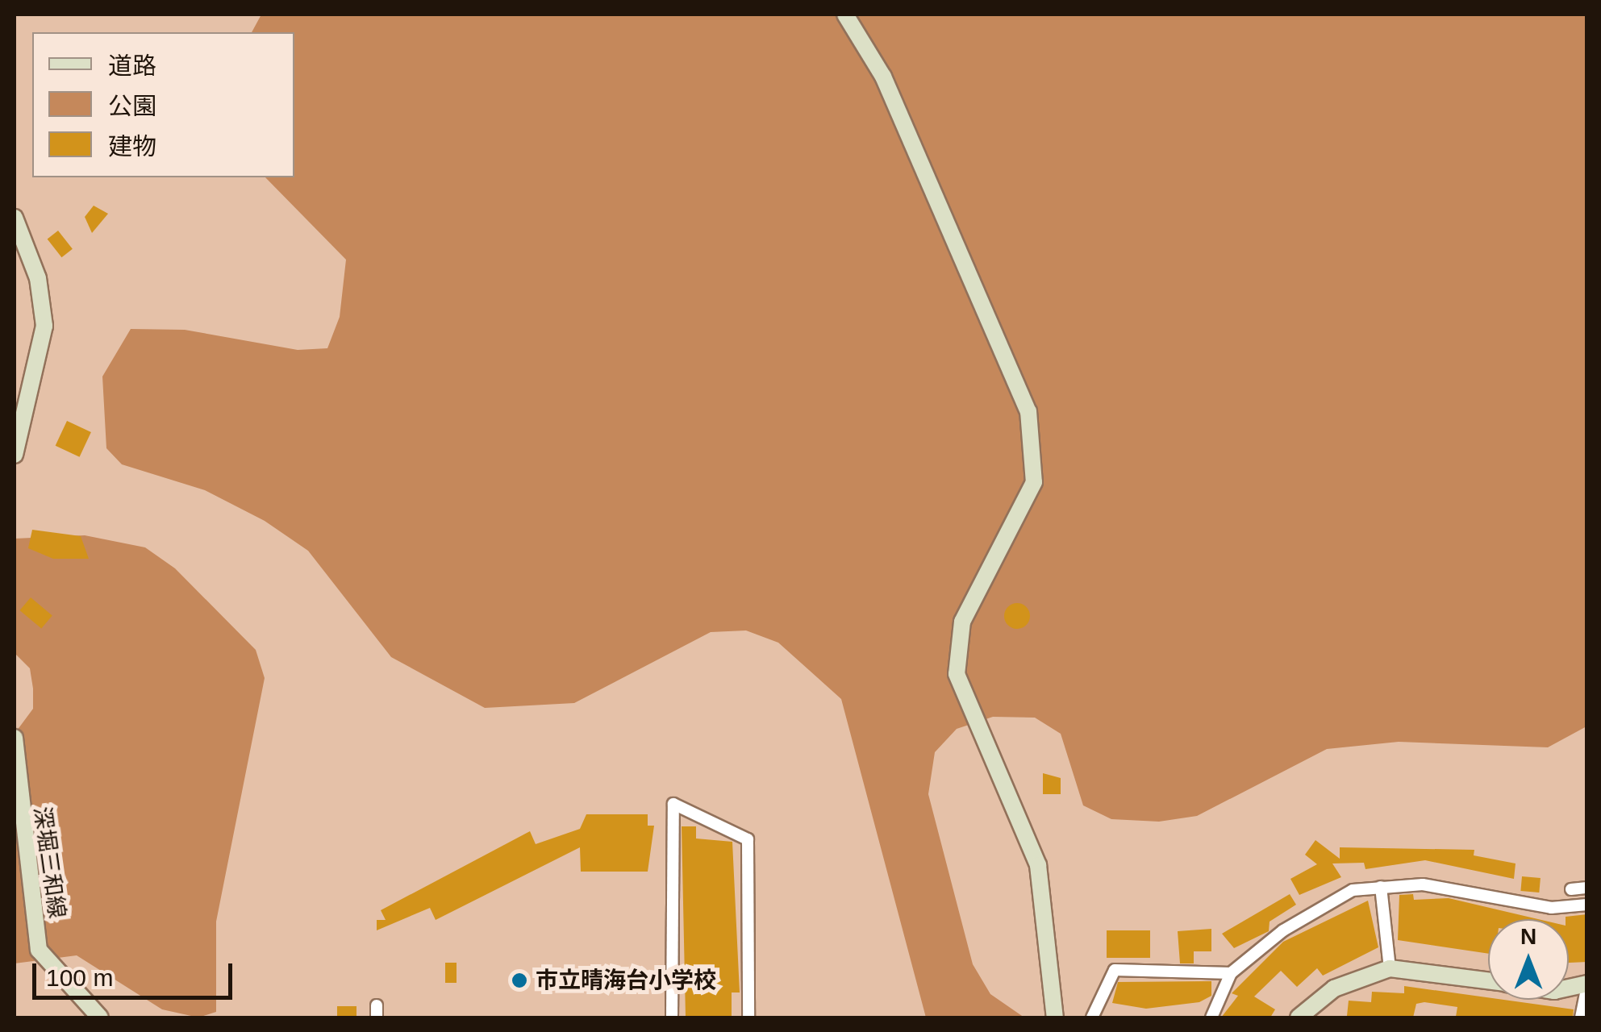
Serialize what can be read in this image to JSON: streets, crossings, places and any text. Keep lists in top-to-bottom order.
{
  "streets": {
    "street": ["深堀三和線"]
  },
  "places": ["市立晴海台小学校"],
  "legend": ["道路", "公園", "建物"],
  "scale_bar": "100 m",
  "north": "top"
}
